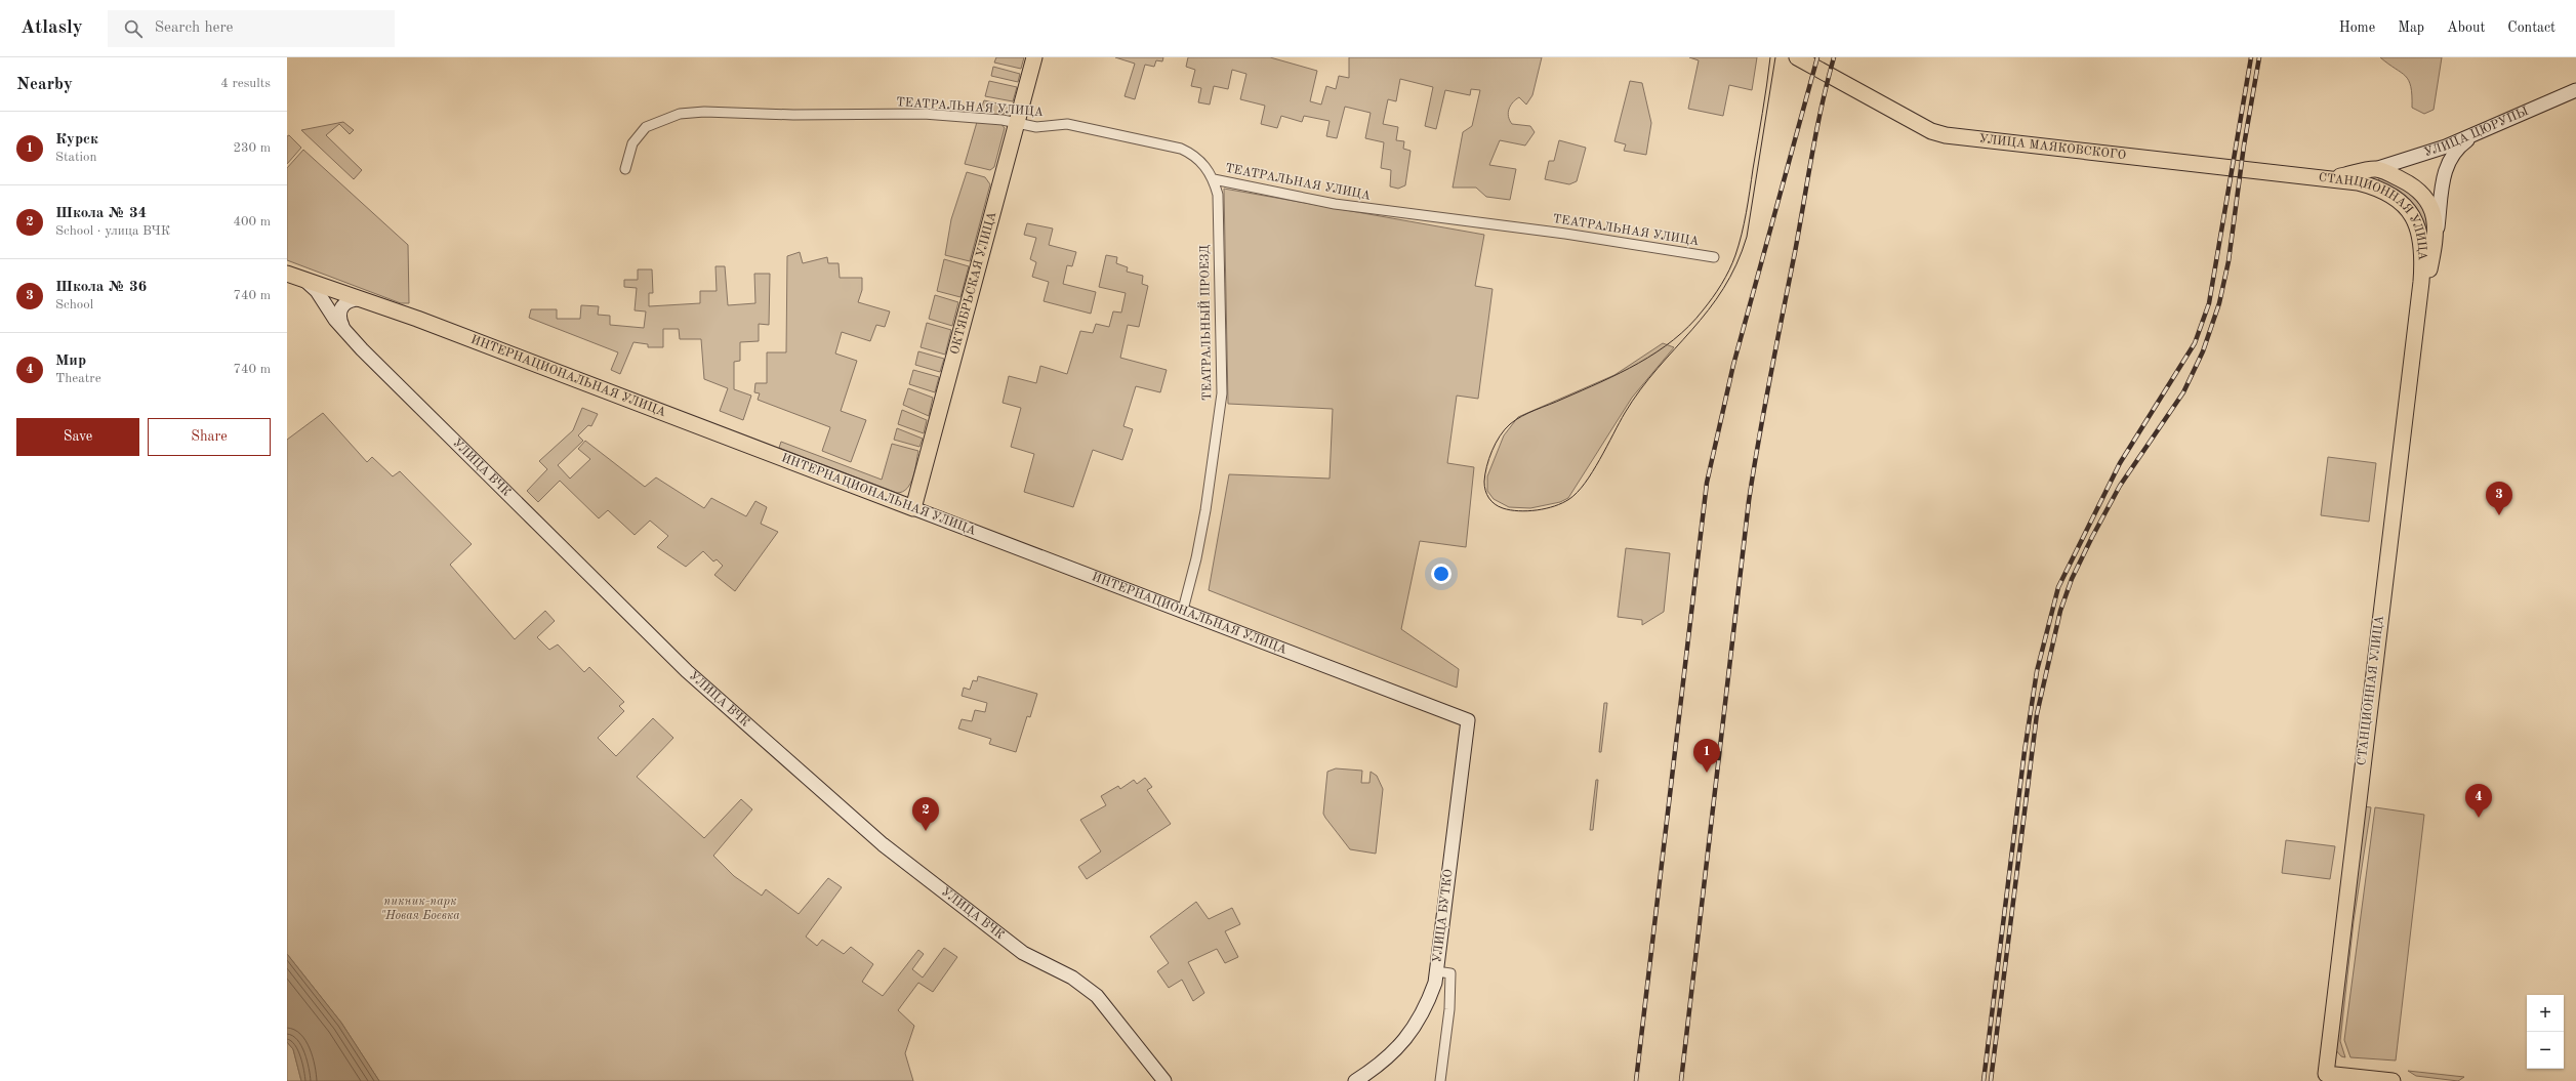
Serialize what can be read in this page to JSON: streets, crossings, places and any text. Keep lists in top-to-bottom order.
{
  "streets": {
    "main road": [
      "УЛИЦА ЦЮРУПЫ",
      "УЛИЦА МАЯКОВСКОГО",
      "СТАНЦИОННАЯ УЛИЦА",
      "ОКТЯБРЬСКАЯ УЛИЦА",
      "ИНТЕРНАЦИОНАЛЬНАЯ УЛИЦА",
      "УЛИЦА ВЧК",
      "УЛИЦА БУТКО"
    ],
    "street": ["ТЕАТРАЛЬНАЯ УЛИЦА", "ТЕАТРАЛЬНЫЙ ПРОЕЗД"]
  },
  "crossings": [
    ["ТЕАТРАЛЬНАЯ УЛИЦА", "ОКТЯБРЬСКАЯ УЛИЦА"],
    ["ТЕАТРАЛЬНАЯ УЛИЦА", "ТЕАТРАЛЬНЫЙ ПРОЕЗД"],
    ["УЛИЦА ЦЮРУПЫ", "СТАНЦИОННАЯ УЛИЦА"],
    ["УЛИЦА МАЯКОВСКОГО", "СТАНЦИОННАЯ УЛИЦА"],
    ["ОКТЯБРЬСКАЯ УЛИЦА", "ИНТЕРНАЦИОНАЛЬНАЯ УЛИЦА"],
    ["ТЕАТРАЛЬНЫЙ ПРОЕЗД", "ИНТЕРНАЦИОНАЛЬНАЯ УЛИЦА"],
    ["ИНТЕРНАЦИОНАЛЬНАЯ УЛИЦА", "УЛИЦА ВЧК"],
    ["ИНТЕРНАЦИОНАЛЬНАЯ УЛИЦА", "УЛИЦА БУТКО"]
  ],
  "parks": ["пикник-парк \"Новая Боевка"],
  "page": {
    "header": "Atlasly",
    "search": "Search here",
    "nav": [
      "Home",
      "Map",
      "About",
      "Contact"
    ],
    "heading": ["Nearby", "4 results"],
    "list": [
      {
        "mark": "1",
        "name": "Курск",
        "note": "Station",
        "value": "230 m"
      },
      {
        "mark": "2",
        "name": "Школа № 34",
        "note": "School · улица ВЧК",
        "value": "400 m"
      },
      {
        "mark": "3",
        "name": "Школа № 36",
        "note": "School",
        "value": "740 m"
      },
      {
        "mark": "4",
        "name": "Мир",
        "note": "Theatre",
        "value": "740 m"
      }
    ],
    "buttons": ["Save", "Share"],
    "pins": [
      "3",
      "1",
      "4",
      "2"
    ],
    "map_buttons": ["+", "−"]
  }
}
